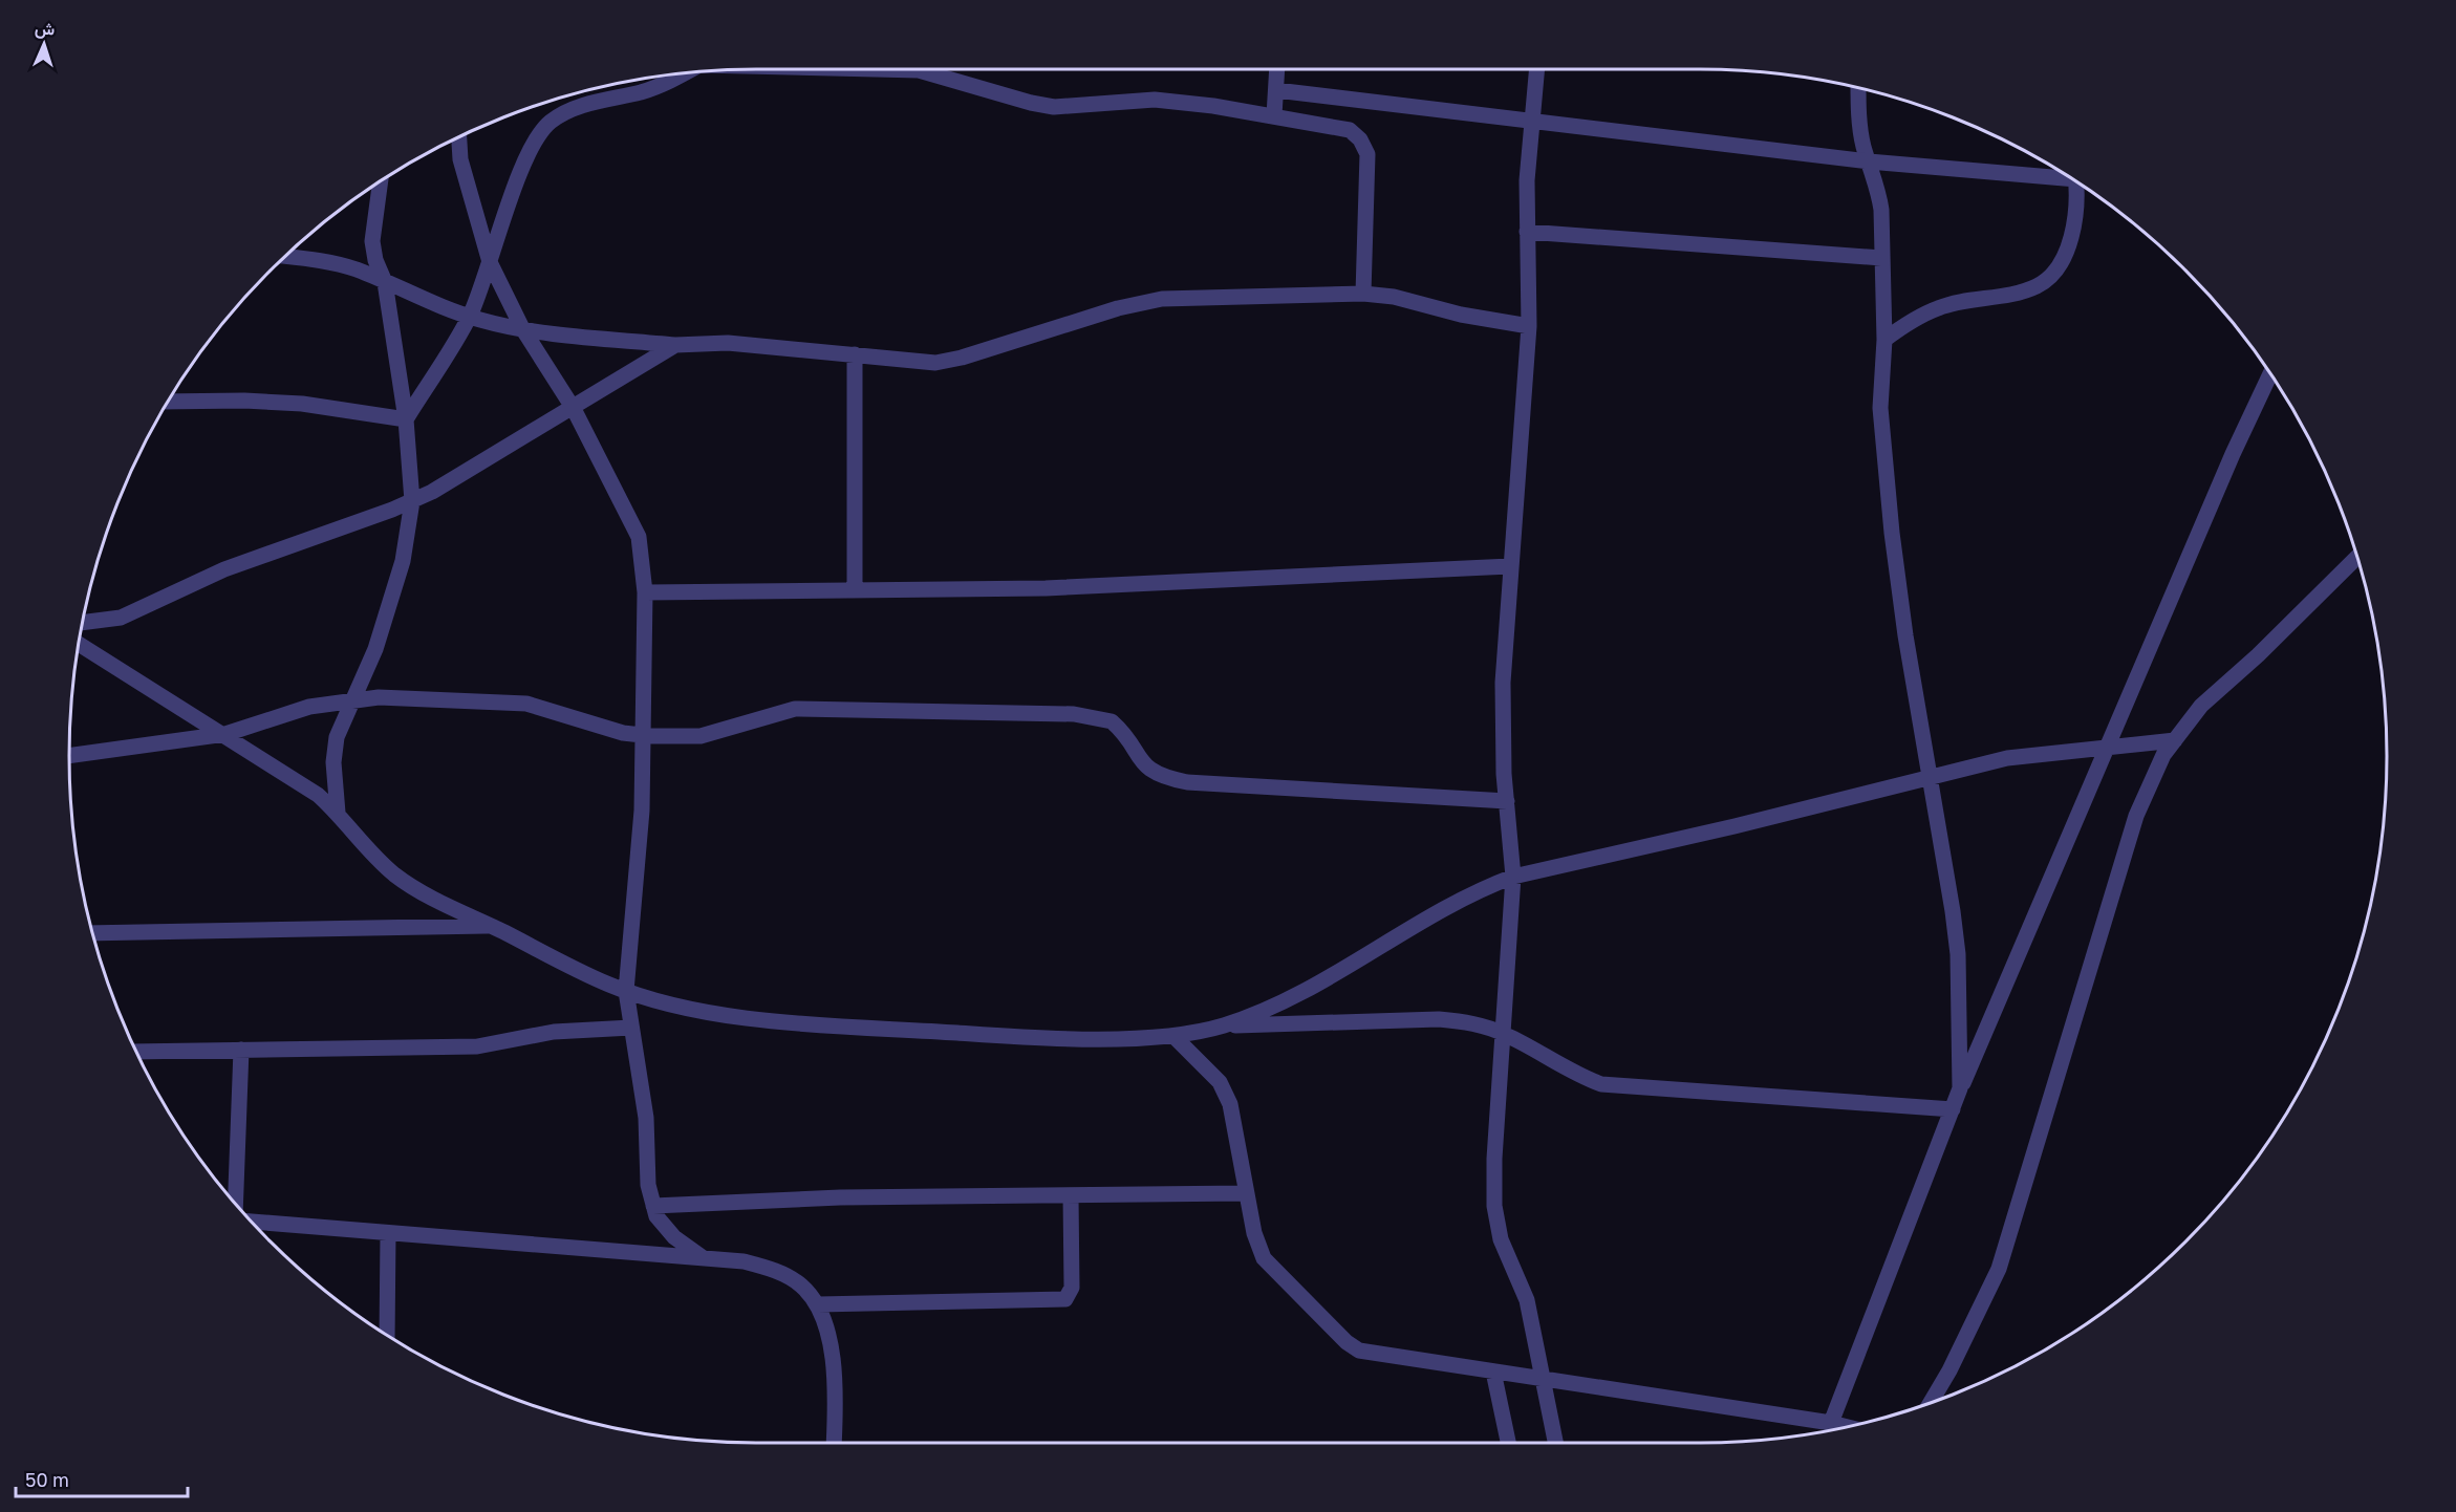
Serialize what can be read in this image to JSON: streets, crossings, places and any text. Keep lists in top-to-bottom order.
{
  "scale_bar": "50 m",
  "north": "top"
}
